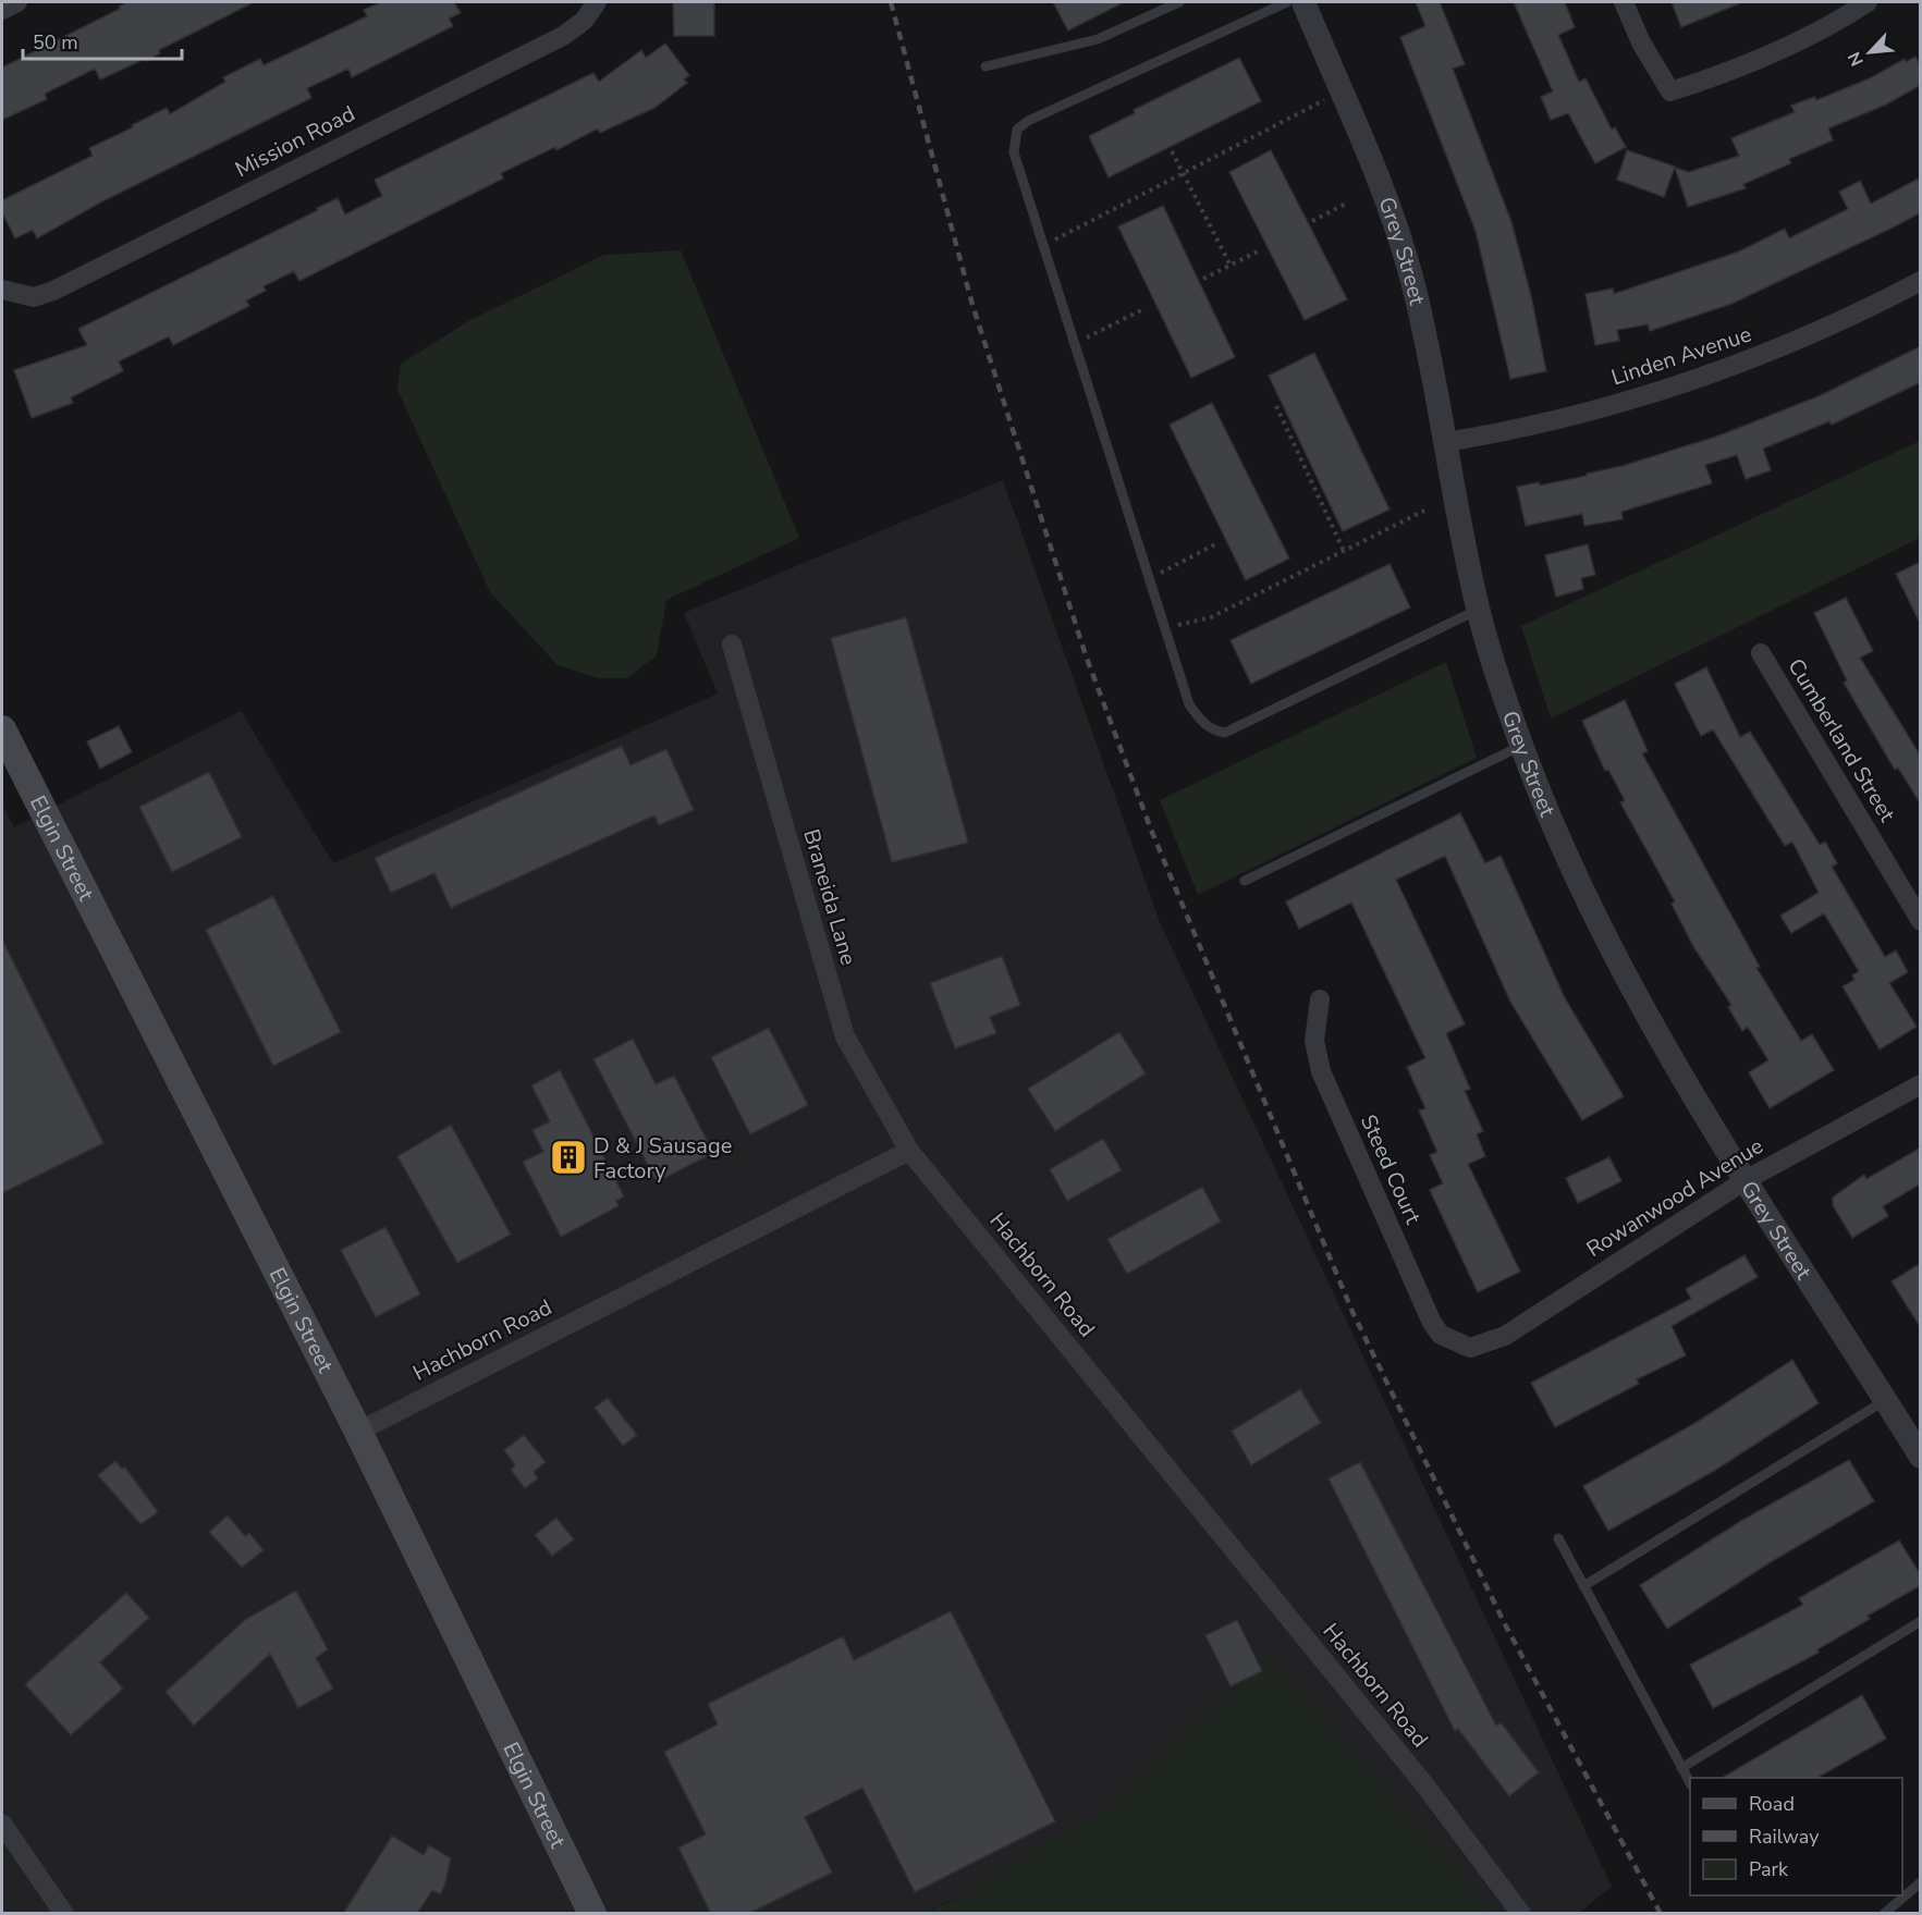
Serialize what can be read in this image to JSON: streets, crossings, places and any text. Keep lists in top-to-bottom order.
{
  "streets": {
    "main road": ["Elgin Street"],
    "street": [
      "Mission Road",
      "Grey Street",
      "Linden Avenue",
      "Cumberland Street",
      "Braneida Lane",
      "Steed Court",
      "Rowanwood Avenue",
      "Hachborn Road"
    ]
  },
  "crossings": [
    ["Grey Street", "Linden Avenue"],
    ["Grey Street", "Rowanwood Avenue"],
    ["Elgin Street", "Hachborn Road"],
    ["Braneida Lane", "Hachborn Road"],
    ["Steed Court", "Rowanwood Avenue"]
  ],
  "places": {
    "building": ["D & J Sausage Factory"]
  },
  "legend": ["Road", "Railway", "Park"],
  "scale_bar": "50 m",
  "north": "bottom left"
}
